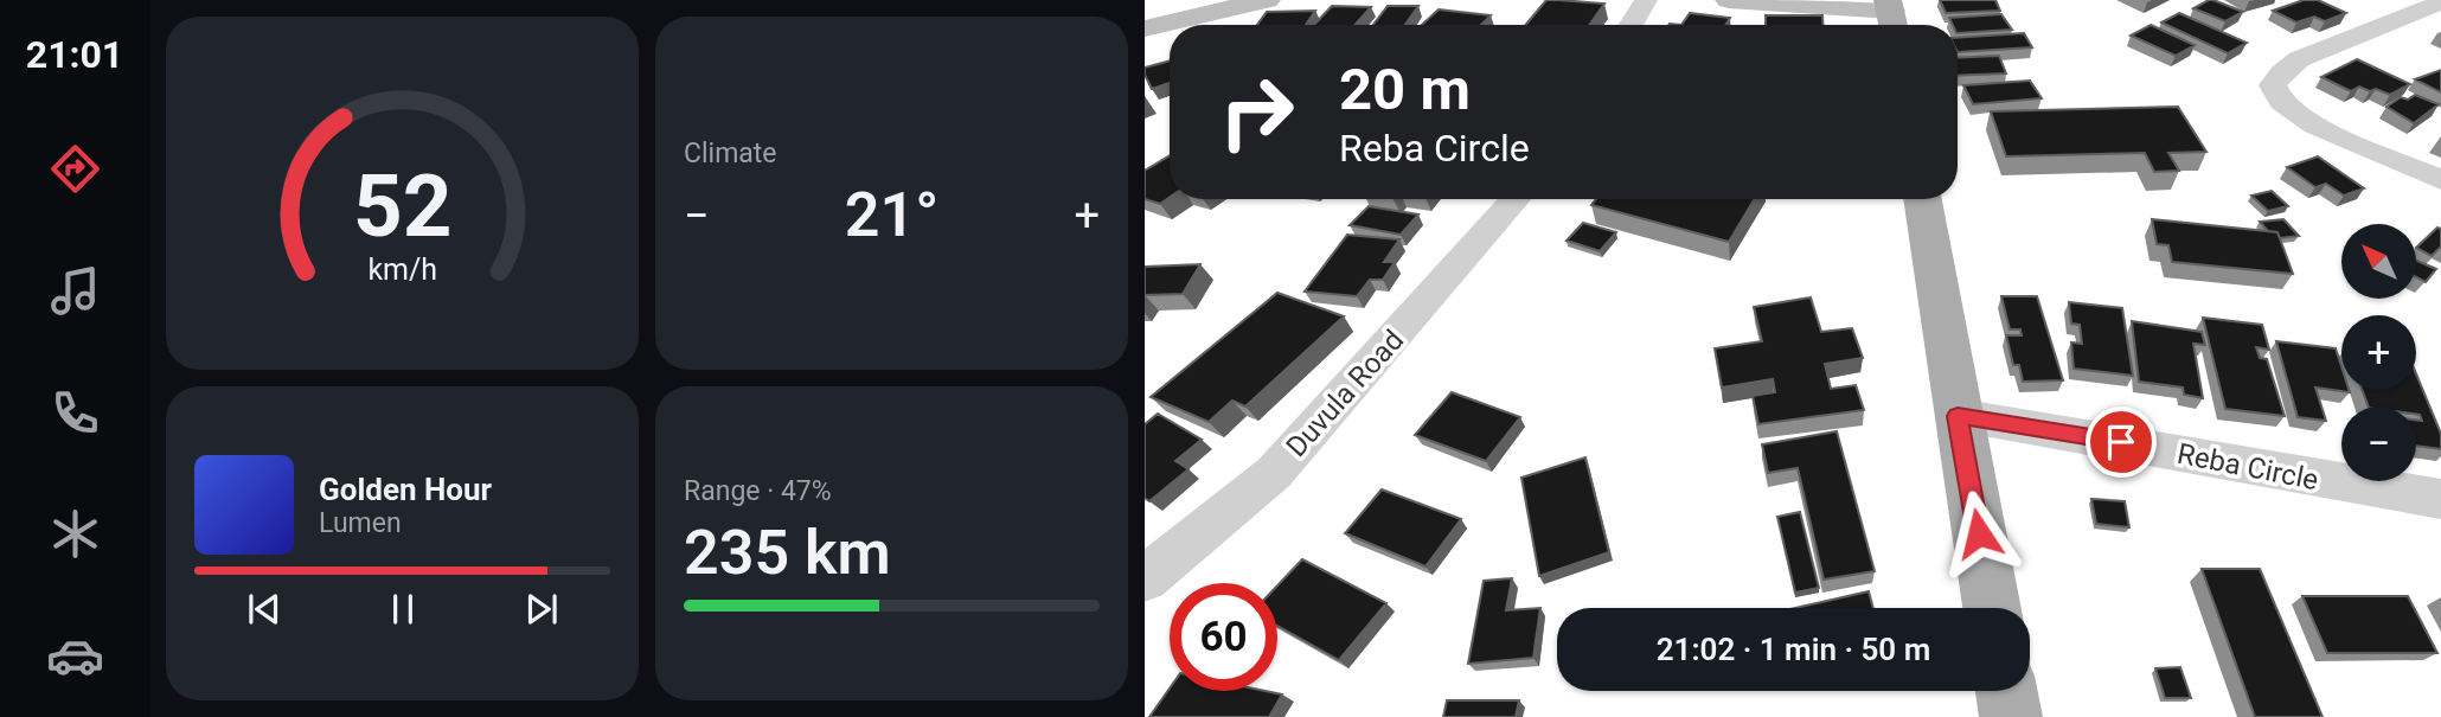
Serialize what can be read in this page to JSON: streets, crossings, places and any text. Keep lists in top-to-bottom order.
{
  "streets": {
    "street": ["Duvula Road", "Reba Circle"]
  },
  "north": "top left",
  "page": {
    "tabs": "21:01",
    "tile": [
      "Climate",
      ["Range · 47%", "235 km"]
    ],
    "turn": ["20 m", "Reba Circle"],
    "heat": ["−", "21°", "+"],
    "map_buttons": ["+", "−"],
    "song": ["Golden Hour", "Lumen"],
    "limit": "60",
    "trip": "21:02 · 1 min · 50 m",
    "gauge": ["52", "km/h"]
  }
}
